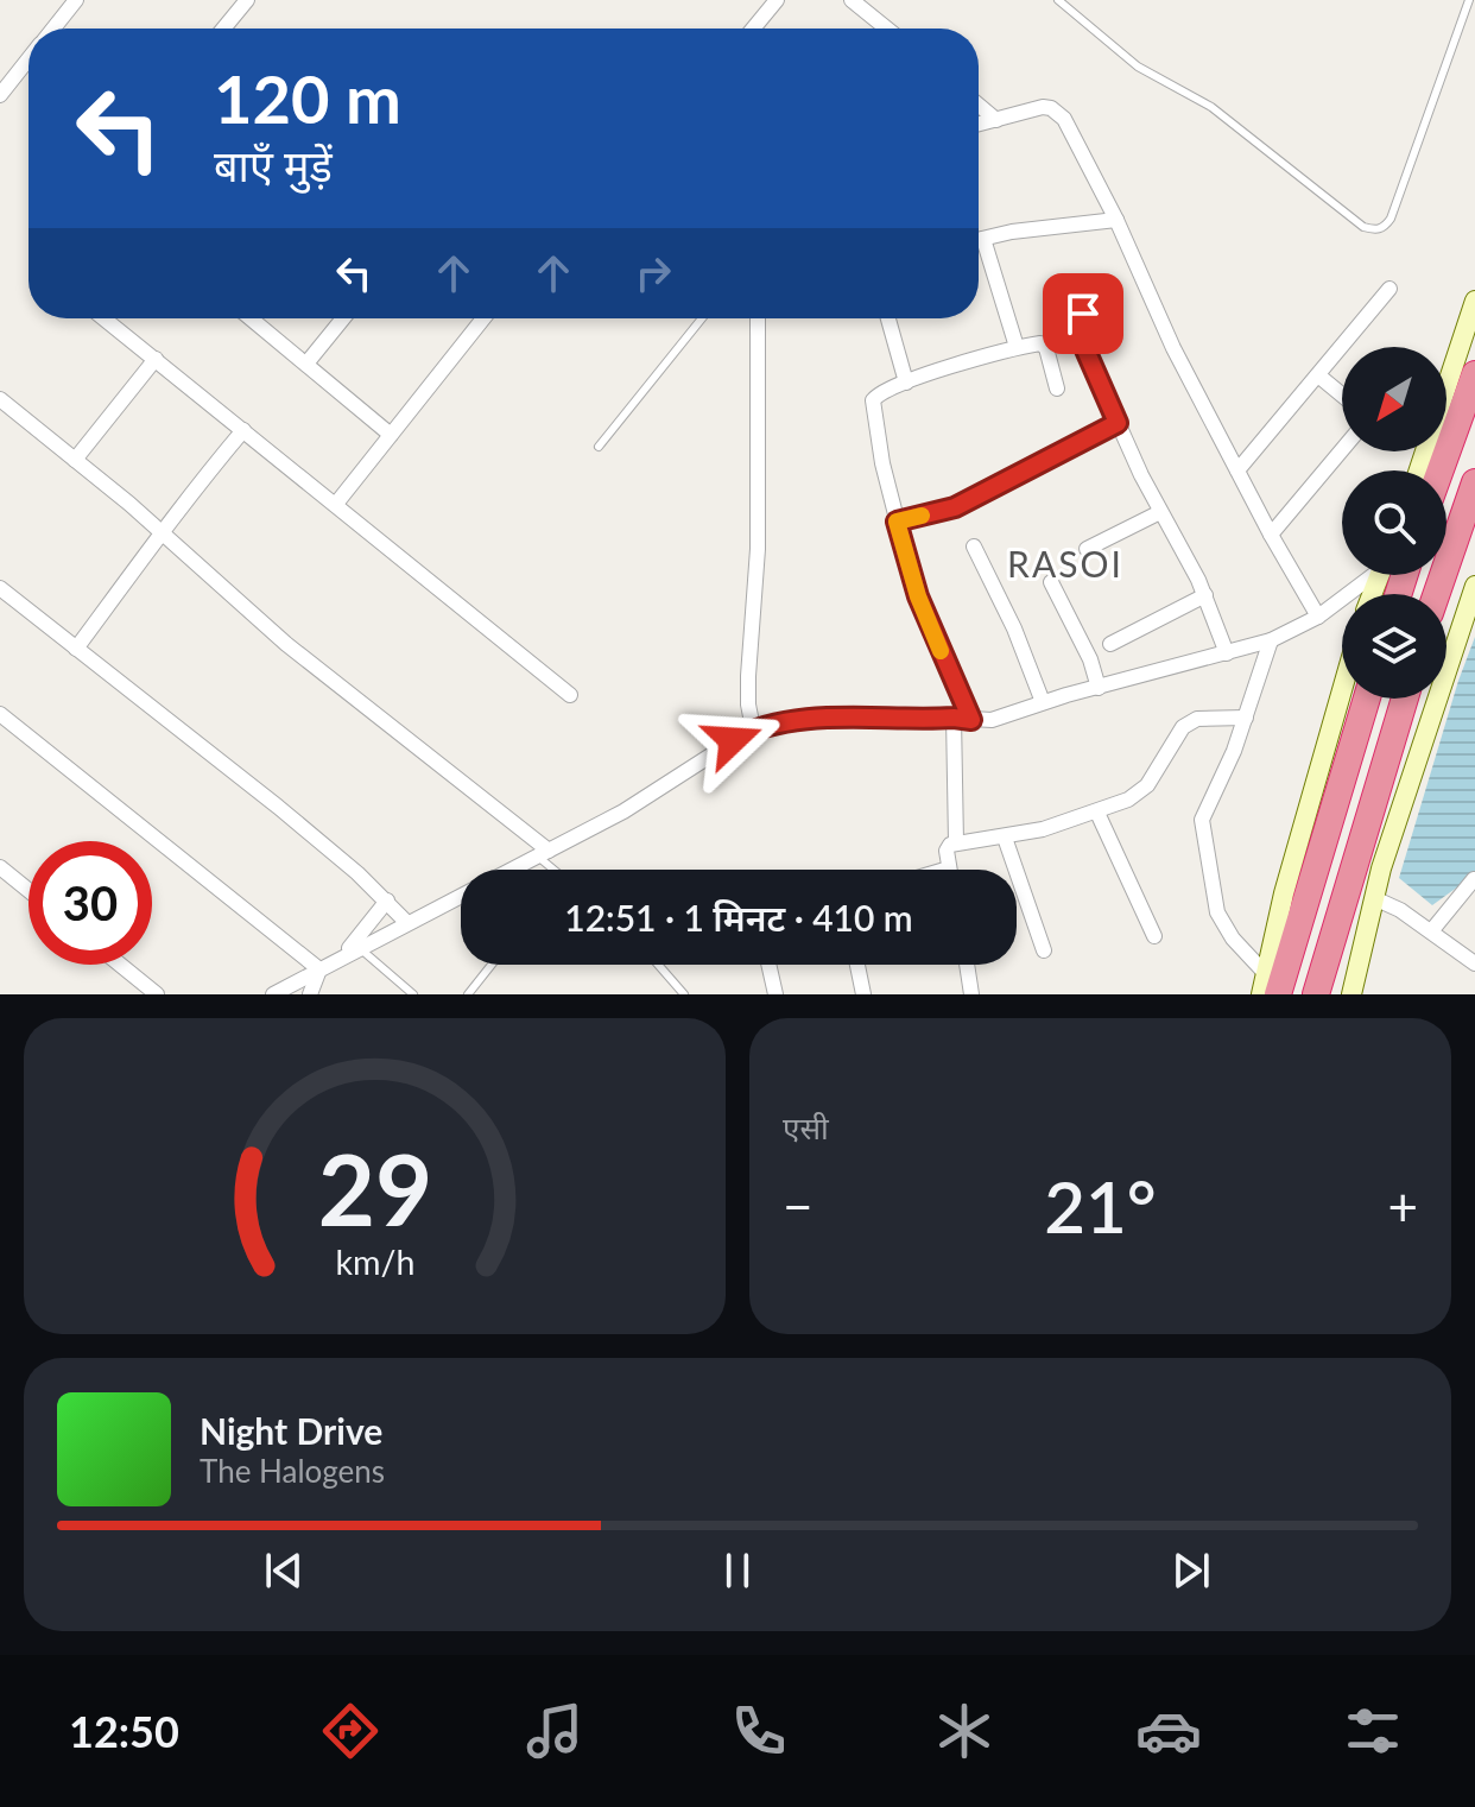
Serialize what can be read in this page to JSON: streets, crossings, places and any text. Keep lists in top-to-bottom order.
{
  "districts": ["RASOI"],
  "north": "bottom left",
  "page": {
    "turn": ["120 m", "बाएँ मुड़ें"],
    "limit": "30",
    "trip": "12:51 · 1 मिनट · 410 m",
    "tile": "एसी",
    "heat": ["−", "21°", "+"],
    "song": ["Night Drive", "The Halogens"],
    "tabs": "12:50",
    "gauge": ["29", "km/h"]
  }
}
